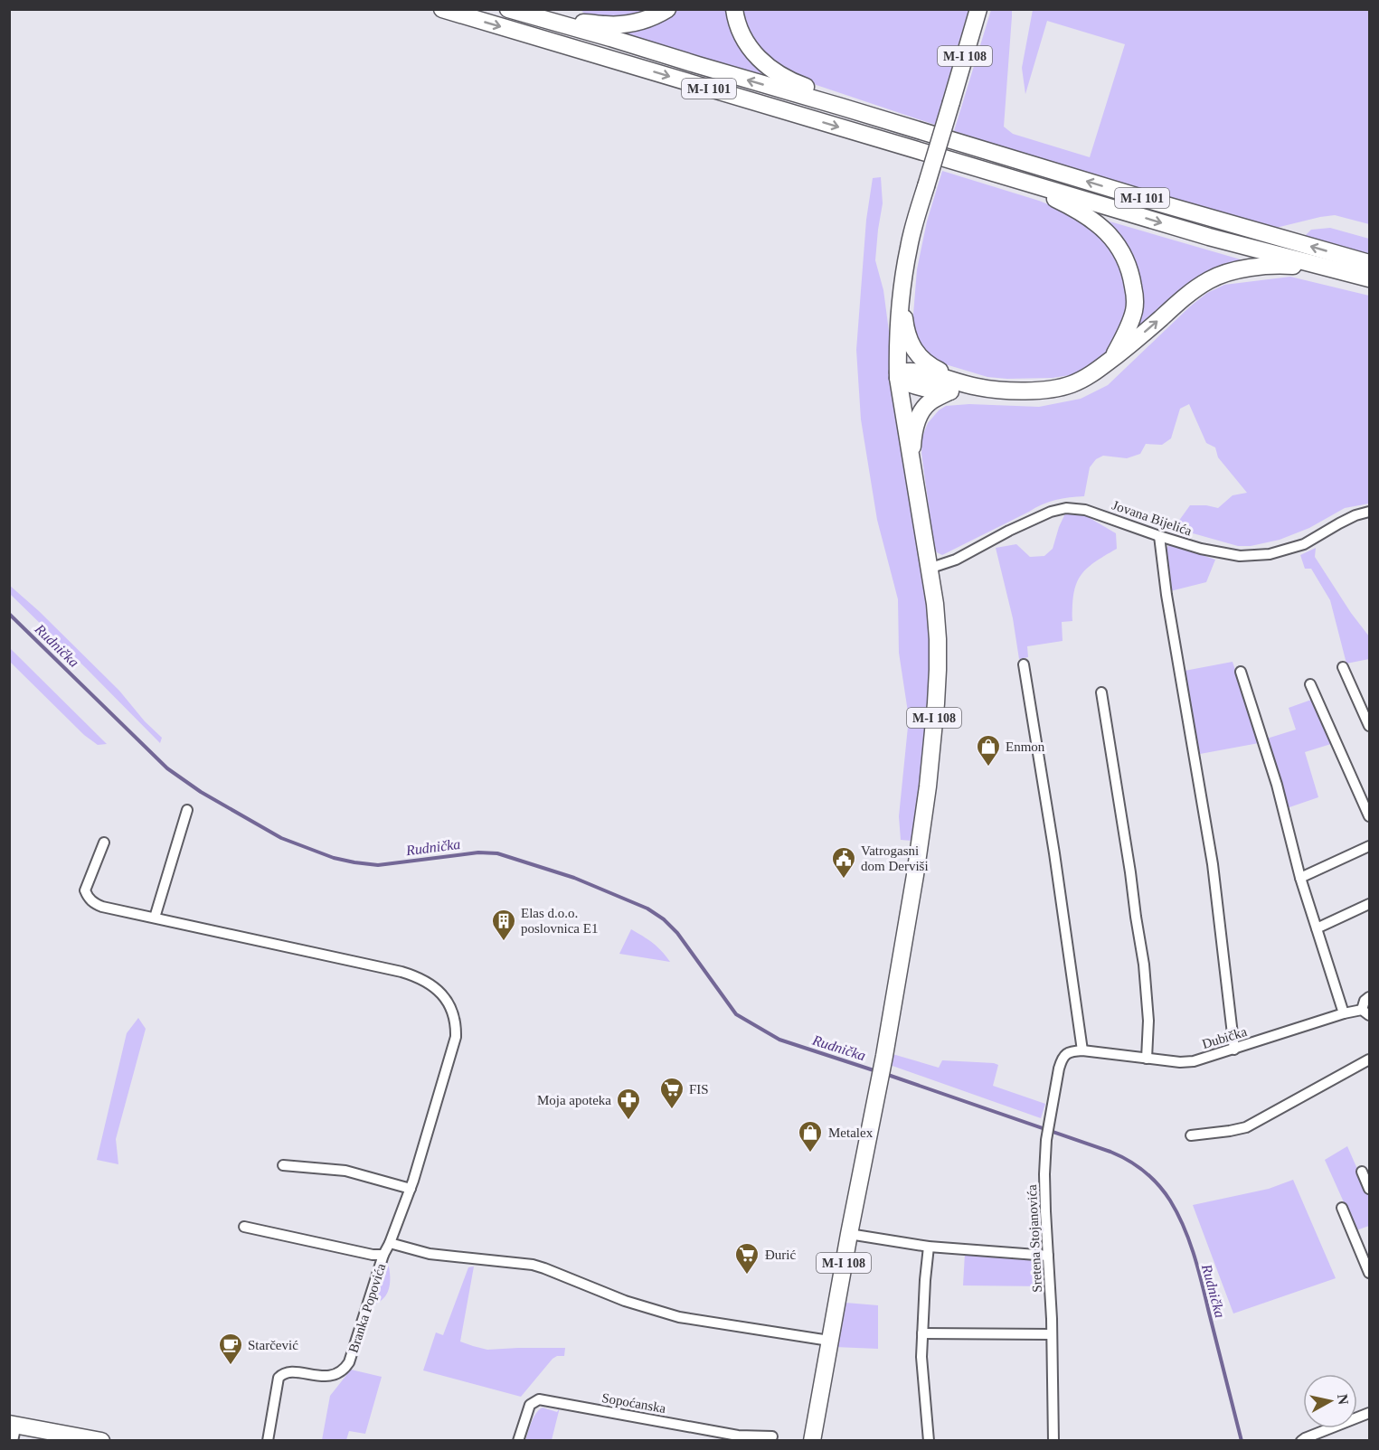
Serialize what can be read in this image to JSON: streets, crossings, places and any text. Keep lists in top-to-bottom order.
{
  "streets": {
    "main road": ["M-I 108", "M-I 101"],
    "street": [
      "Jovana Bijelića",
      "Dubička",
      "Sretena Stojanovića",
      "Branka Popovića",
      "Sopoćanska"
    ]
  },
  "crossings": [
    ["M-I 108", "Jovana Bijelića"],
    ["Dubička", "Sretena Stojanovića"]
  ],
  "water": ["Rudnička"],
  "places": {
    "shop": ["Enmon", "Metalex"],
    "public building": ["Vatrogasni dom Derviši"],
    "building": ["Elas d.o.o. poslovnica E1"],
    "supermarket": ["FIS", "Đurić"],
    "pharmacy": ["Moja apoteka"],
    "cafe": ["Starčević"]
  },
  "north": "right"
}
